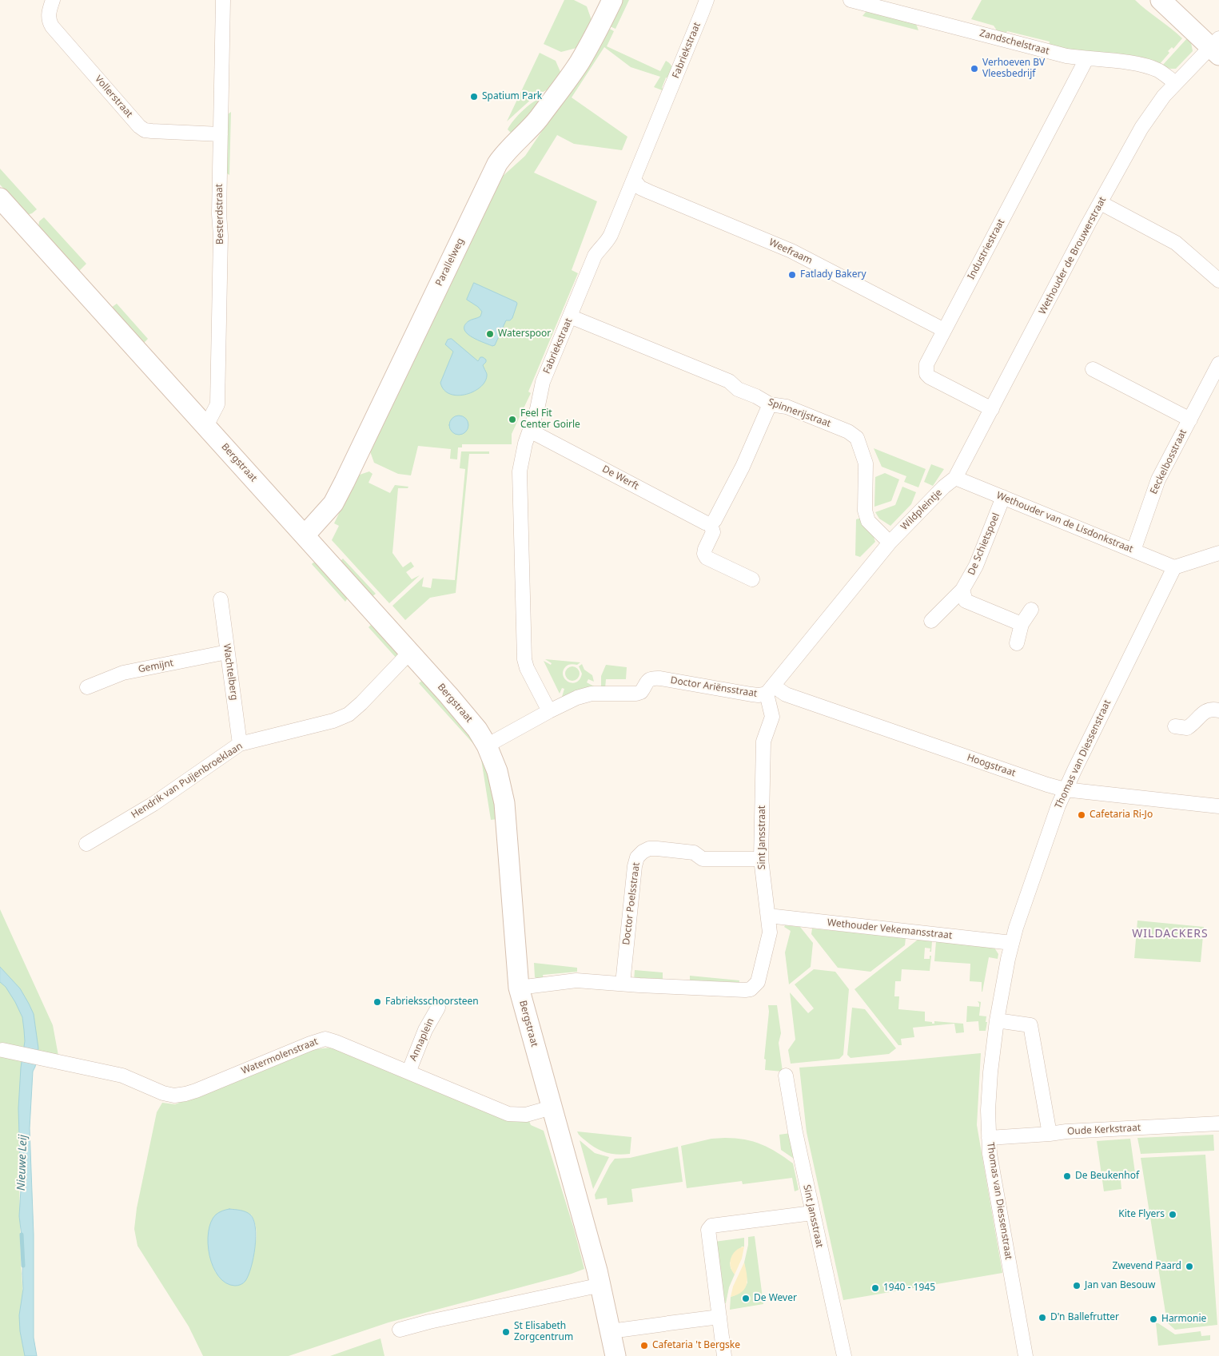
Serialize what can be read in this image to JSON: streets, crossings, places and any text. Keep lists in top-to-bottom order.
{
  "streets": {
    "street": [
      "Zandschelstraat",
      "Fabriekstraat",
      "Vollerstraat",
      "Besterdstraat",
      "Industriestraat",
      "Weefraam",
      "Wethouder de Brouwerstraat",
      "Parallelweg",
      "Spinnerijstraat",
      "Eeckelbosstraat",
      "Bergstraat",
      "De Werft",
      "Wildpleintje",
      "Wethouder van de Lisdonkstraat",
      "De Schietspoel",
      "Gemijnt",
      "Wachtelberg",
      "Doctor Ariënsstraat",
      "Thomas van Diessenstraat",
      "Hoogstraat",
      "Hendrik van Puijenbroeklaan",
      "Sint Jansstraat",
      "Doctor Poelsstraat",
      "Wethouder Vekemansstraat",
      "Annaplein",
      "Watermolenstraat",
      "Oude Kerkstraat"
    ]
  },
  "crossings": [
    ["Zandschelstraat", "Industriestraat"],
    ["Zandschelstraat", "Wethouder de Brouwerstraat"],
    ["Fabriekstraat", "Weefraam"],
    ["Fabriekstraat", "Spinnerijstraat"],
    ["Fabriekstraat", "De Werft"],
    ["Fabriekstraat", "Doctor Ariënsstraat"],
    ["Vollerstraat", "Besterdstraat"],
    ["Besterdstraat", "Bergstraat"],
    ["Industriestraat", "Weefraam"],
    ["Industriestraat", "Wethouder de Brouwerstraat"],
    ["Wethouder de Brouwerstraat", "Wildpleintje"],
    ["Wethouder de Brouwerstraat", "Wethouder van de Lisdonkstraat"],
    ["Parallelweg", "Bergstraat"],
    ["Spinnerijstraat", "Wildpleintje"],
    ["Spinnerijstraat", "Doctor Ariënsstraat"],
    ["Eeckelbosstraat", "Wethouder van de Lisdonkstraat"],
    ["Bergstraat", "Doctor Ariënsstraat"],
    ["Bergstraat", "Hendrik van Puijenbroeklaan"],
    ["Bergstraat", "Watermolenstraat"],
    ["Wildpleintje", "Wethouder van de Lisdonkstraat"],
    ["Wildpleintje", "Doctor Ariënsstraat"],
    ["Wethouder van de Lisdonkstraat", "De Schietspoel"],
    ["Wethouder van de Lisdonkstraat", "Thomas van Diessenstraat"],
    ["Gemijnt", "Wachtelberg"],
    ["Wachtelberg", "Hendrik van Puijenbroeklaan"],
    ["Doctor Ariënsstraat", "Hoogstraat"],
    ["Doctor Ariënsstraat", "Sint Jansstraat"],
    ["Thomas van Diessenstraat", "Hoogstraat"],
    ["Thomas van Diessenstraat", "Wethouder Vekemansstraat"],
    ["Thomas van Diessenstraat", "Oude Kerkstraat"],
    ["Hoogstraat", "Sint Jansstraat"],
    ["Sint Jansstraat", "Doctor Poelsstraat"],
    ["Sint Jansstraat", "Wethouder Vekemansstraat"],
    ["Annaplein", "Watermolenstraat"]
  ],
  "districts": ["WILDACKERS"],
  "water": ["Nieuwe Leij"],
  "places": [
    "Verhoeven BV Vleesbedrijf",
    "Spatium Park",
    "Fatlady Bakery",
    "Waterspoor",
    "Feel Fit Center Goirle",
    "Cafetaria Ri-Jo",
    "Fabrieksschoorsteen",
    "De Beukenhof",
    "Kite Flyers",
    "Zwevend Paard",
    "Jan van Besouw",
    "1940 - 1945",
    "De Wever",
    "D'n Ballefrutter",
    "Harmonie",
    "St Elisabeth Zorgcentrum",
    "Cafetaria 't Bergske"
  ]
}
